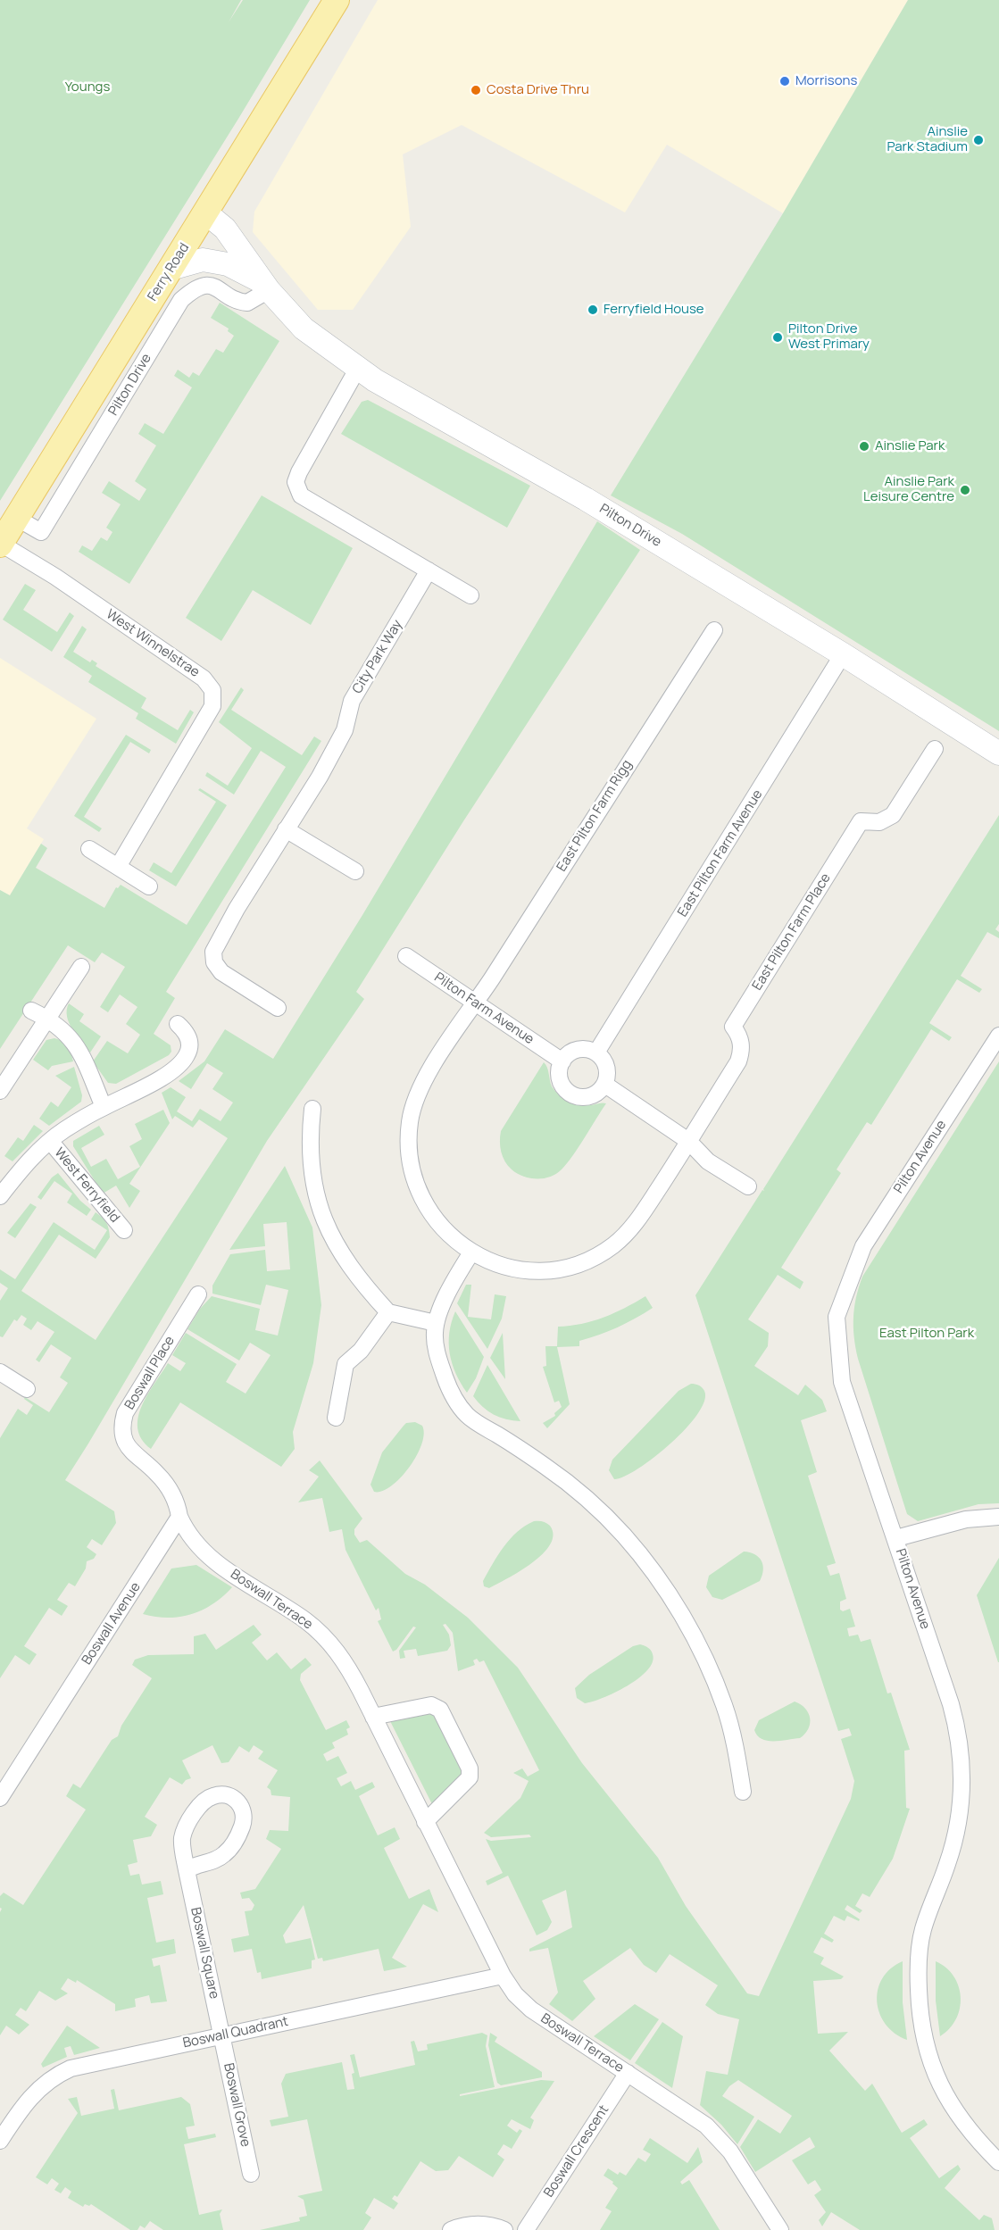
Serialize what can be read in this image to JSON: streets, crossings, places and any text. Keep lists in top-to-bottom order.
{
  "streets": {
    "main road": ["Ferry Road"],
    "street": [
      "Pilton Drive",
      "West Winnelstrae",
      "City Park Way",
      "East Pilton Farm Rigg",
      "East Pilton Farm Avenue",
      "East Pilton Farm Place",
      "Pilton Farm Avenue",
      "Pilton Avenue",
      "West Ferryfield",
      "Boswall Place",
      "Boswall Terrace",
      "Boswall Avenue",
      "Boswall Square",
      "Boswall Quadrant",
      "Boswall Grove",
      "Boswall Crescent"
    ]
  },
  "crossings": [
    ["Ferry Road", "Pilton Drive"],
    ["Ferry Road", "West Winnelstrae"],
    ["Pilton Drive", "East Pilton Farm Avenue"],
    ["East Pilton Farm Rigg", "East Pilton Farm Place"],
    ["East Pilton Farm Rigg", "Pilton Farm Avenue"],
    ["East Pilton Farm Avenue", "Pilton Farm Avenue"],
    ["Boswall Place", "Boswall Terrace"],
    ["Boswall Place", "Boswall Avenue"],
    ["Boswall Terrace", "Boswall Avenue"],
    ["Boswall Terrace", "Boswall Quadrant"],
    ["Boswall Terrace", "Boswall Crescent"],
    ["Boswall Square", "Boswall Quadrant"],
    ["Boswall Square", "Boswall Grove"],
    ["Boswall Quadrant", "Boswall Grove"]
  ],
  "parks": ["Youngs", "East Pilton Park"],
  "places": [
    "Morrisons",
    "Costa Drive Thru",
    "Ainslie Park Stadium",
    "Ferryfield House",
    "Pilton Drive West Primary",
    "Ainslie Park",
    "Ainslie Park Leisure Centre"
  ]
}
